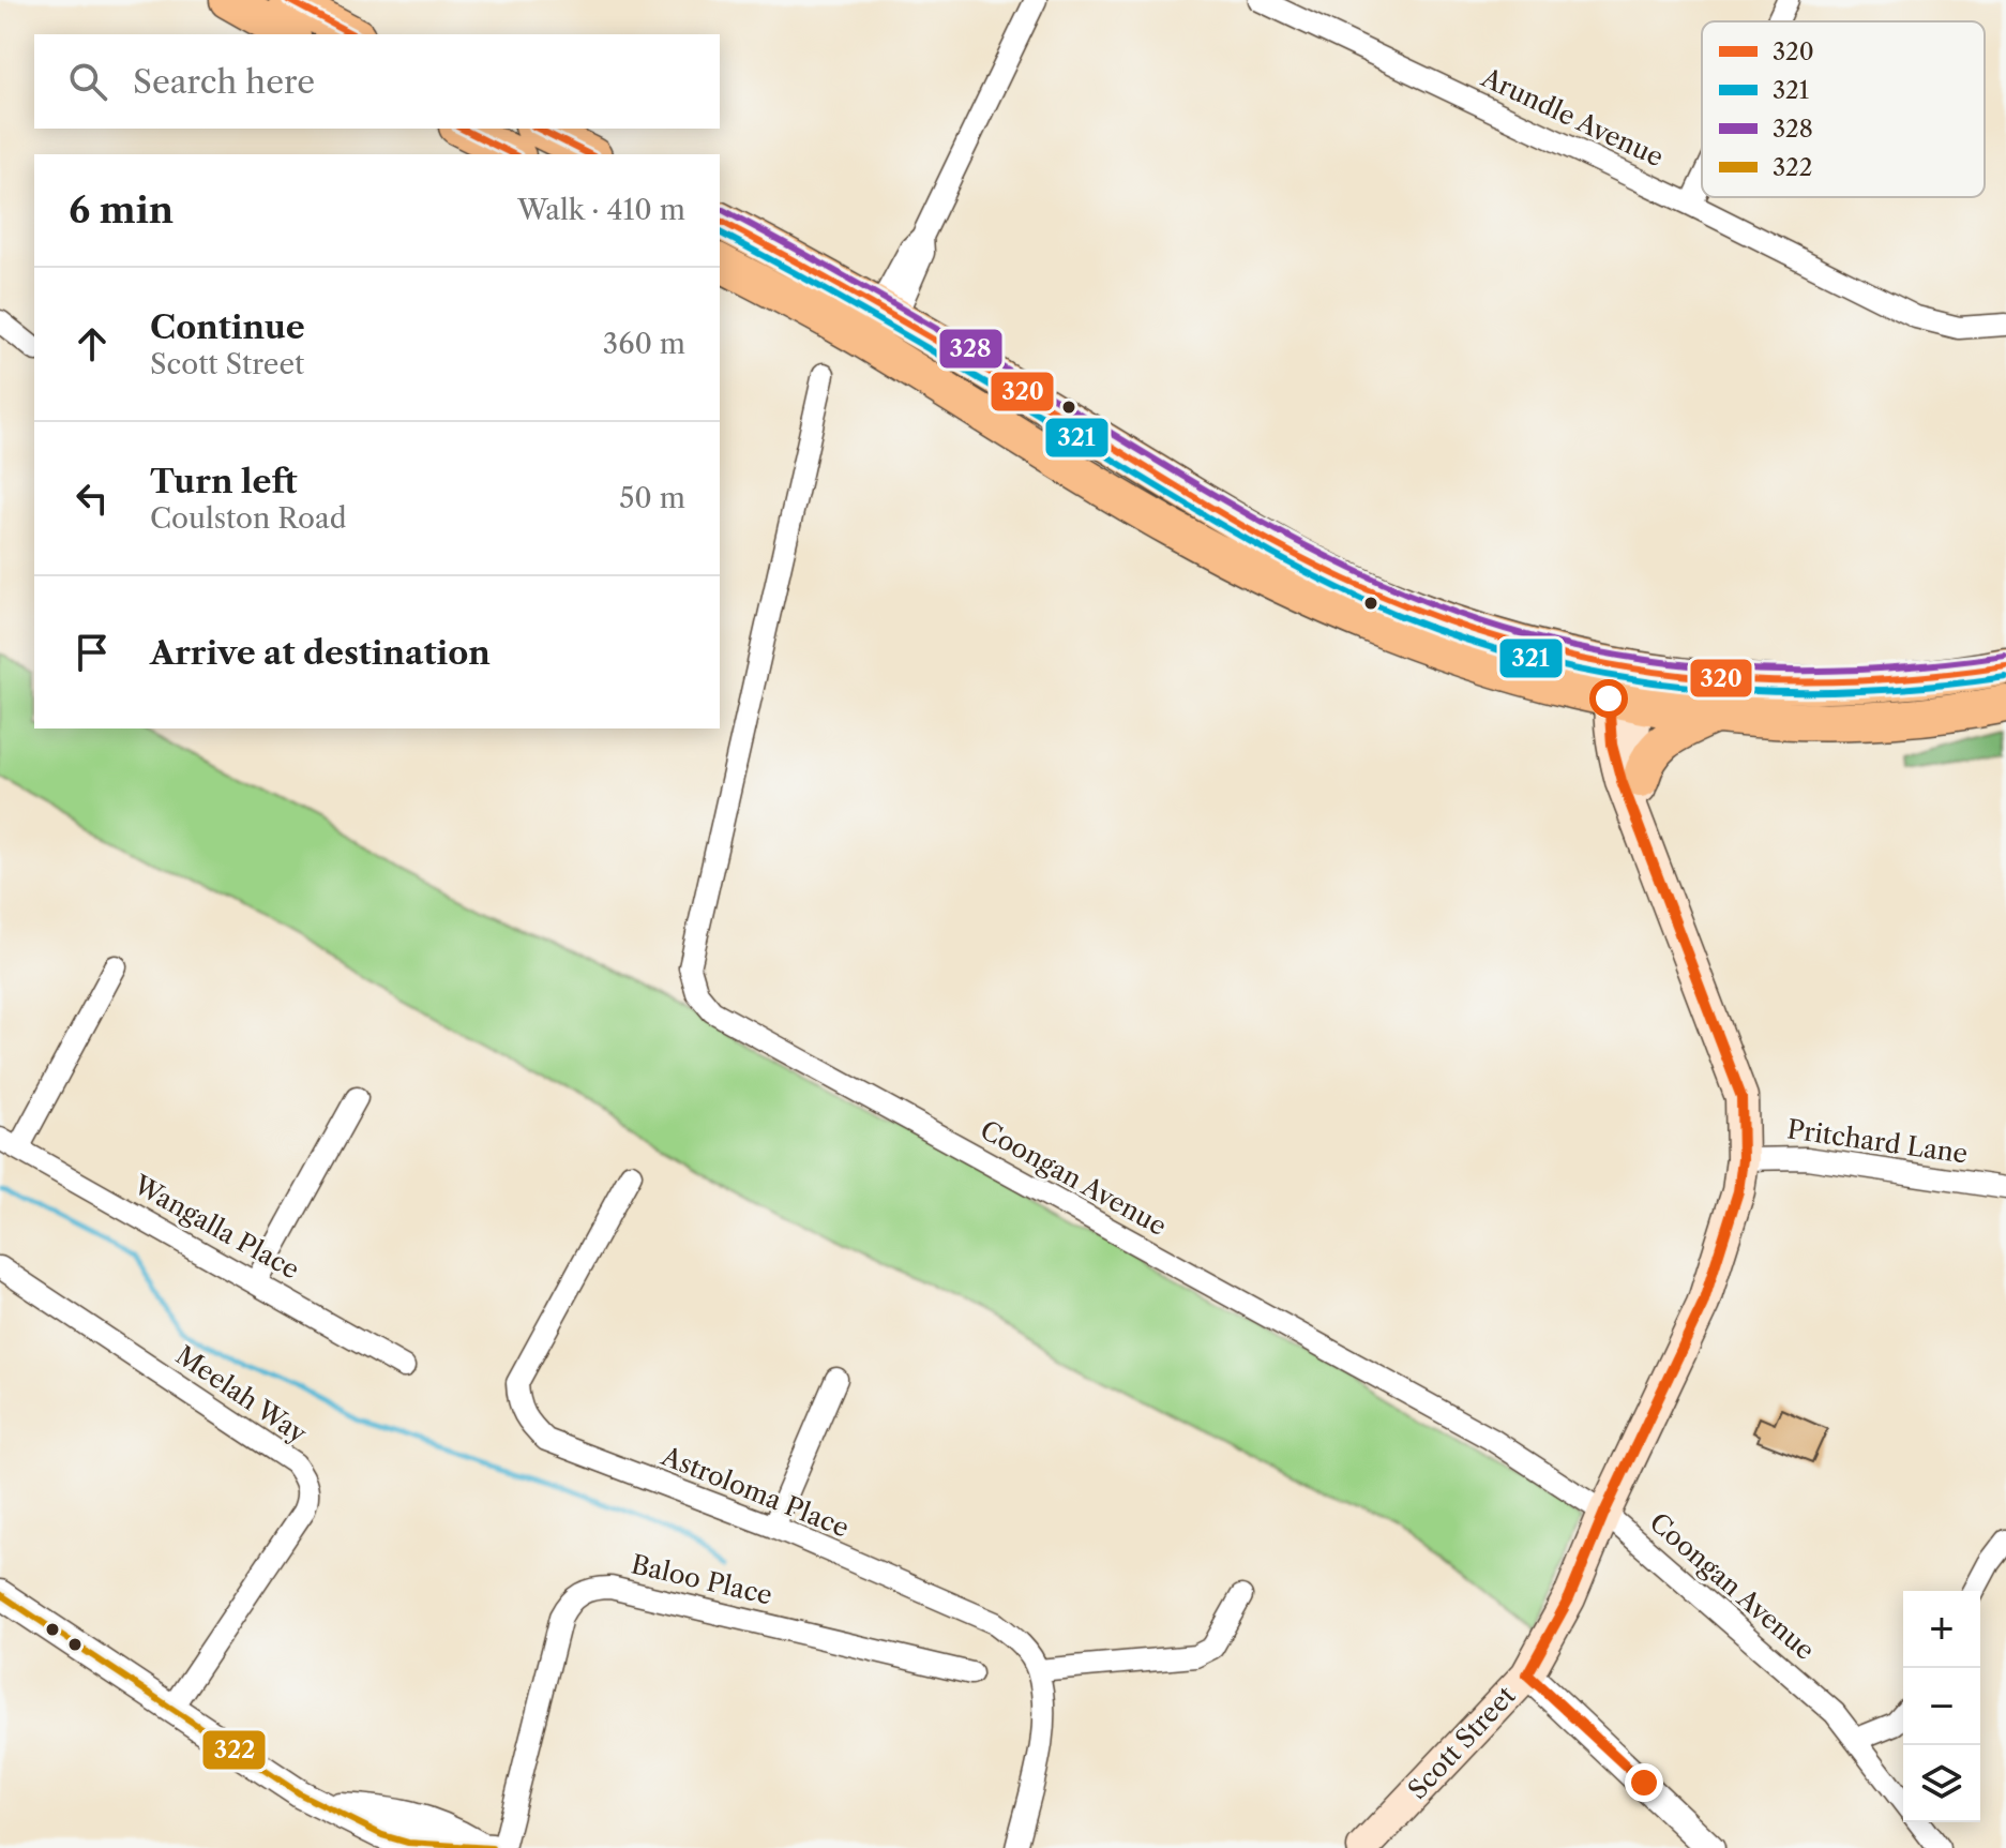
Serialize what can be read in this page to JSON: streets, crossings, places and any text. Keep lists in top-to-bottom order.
{
  "streets": {
    "main road": ["Scott Street"],
    "street": [
      "Arundle Avenue",
      "Pritchard Lane",
      "Coongan Avenue",
      "Wangalla Place",
      "Meelah Way",
      "Astroloma Place",
      "Baloo Place"
    ]
  },
  "crossings": [
    ["Pritchard Lane", "Scott Street"],
    ["Coongan Avenue", "Scott Street"]
  ],
  "lines": [
    "transit line 320",
    "transit line 328",
    "transit line 321",
    "transit line 322"
  ],
  "legend": [
    "320",
    "321",
    "328",
    "322"
  ],
  "page": {
    "search": "Search here",
    "heading": ["6 min", "Walk · 410 m"],
    "list": [
      ["Continue", "Scott Street", "360 m"],
      ["Turn left", "Coulston Road", "50 m"],
      "Arrive at destination"
    ],
    "map_buttons": ["+", "−"]
  }
}
